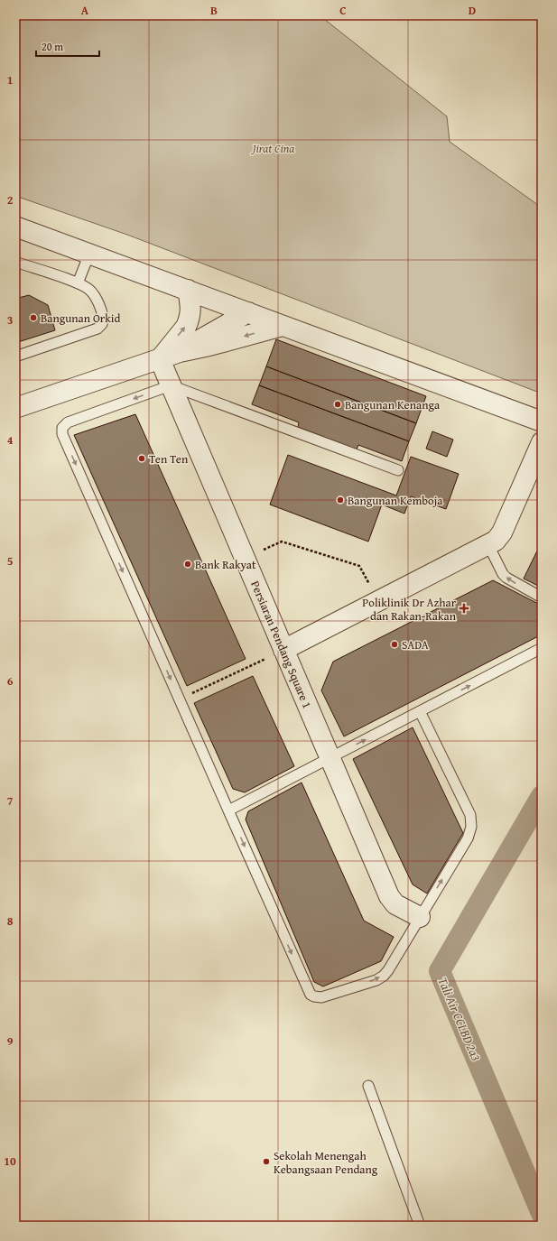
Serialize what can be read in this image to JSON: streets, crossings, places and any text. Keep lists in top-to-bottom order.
{
  "streets": {
    "street": ["Persiaran Pendang Square 1"]
  },
  "water": ["Tali Air CCLBD 2a3"],
  "parks": ["Jirat Cina"],
  "places": {
    "other": [
      "Bangunan Orkid",
      "Bangunan Kenanga",
      "Ten Ten",
      "Bangunan Kemboja",
      "Bank Rakyat",
      "SADA",
      "Sekolah Menengah Kebangsaan Pendang"
    ],
    "health": ["Poliklinik Dr Azhar dan Rakan-Rakan"]
  },
  "scale_bar": "20 m",
  "grid": {
    "columns": [
      "A",
      "B",
      "C",
      "D"
    ],
    "rows": [
      "1",
      "2",
      "3",
      "4",
      "5",
      "6",
      "7",
      "8",
      "9",
      "10"
    ]
  }
}
